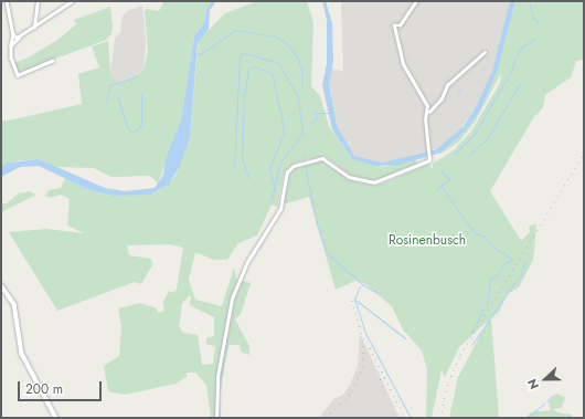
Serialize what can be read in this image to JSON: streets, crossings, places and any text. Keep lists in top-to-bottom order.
{
  "parks": ["Rosinenbusch"],
  "scale_bar": "200 m",
  "north": "left"
}
